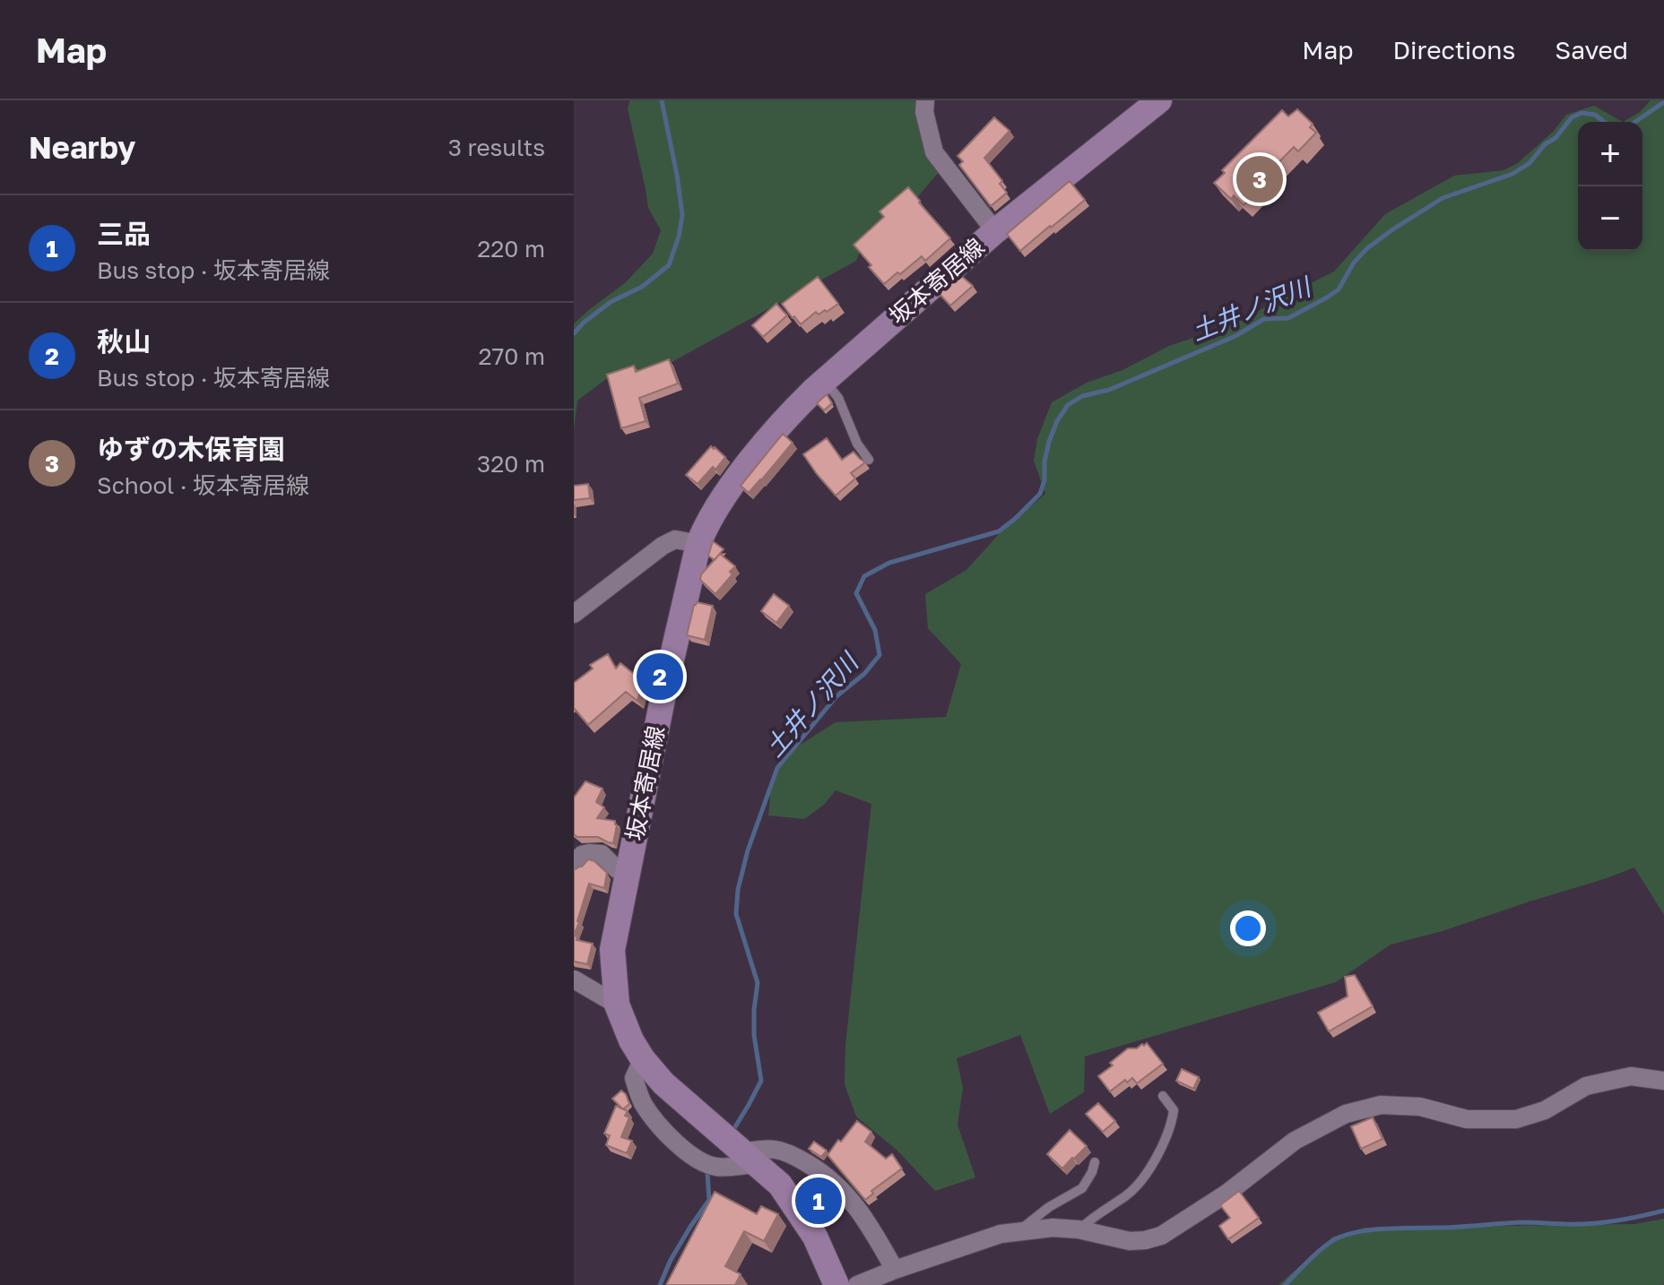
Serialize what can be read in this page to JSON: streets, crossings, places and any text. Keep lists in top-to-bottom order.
{
  "streets": {
    "main road": ["坂本寄居線"]
  },
  "water": ["土井ノ沢川"],
  "page": {
    "header": "Map",
    "nav": ["Map", "Directions", "Saved"],
    "heading": ["Nearby", "3 results"],
    "map_buttons": ["+", "−"],
    "pins": ["3", "2", "1"],
    "list": [
      {
        "mark": "1",
        "name": "三品",
        "note": "Bus stop · 坂本寄居線",
        "value": "220 m"
      },
      {
        "mark": "2",
        "name": "秋山",
        "note": "Bus stop · 坂本寄居線",
        "value": "270 m"
      },
      {
        "mark": "3",
        "name": "ゆずの木保育園",
        "note": "School · 坂本寄居線",
        "value": "320 m"
      }
    ]
  }
}
